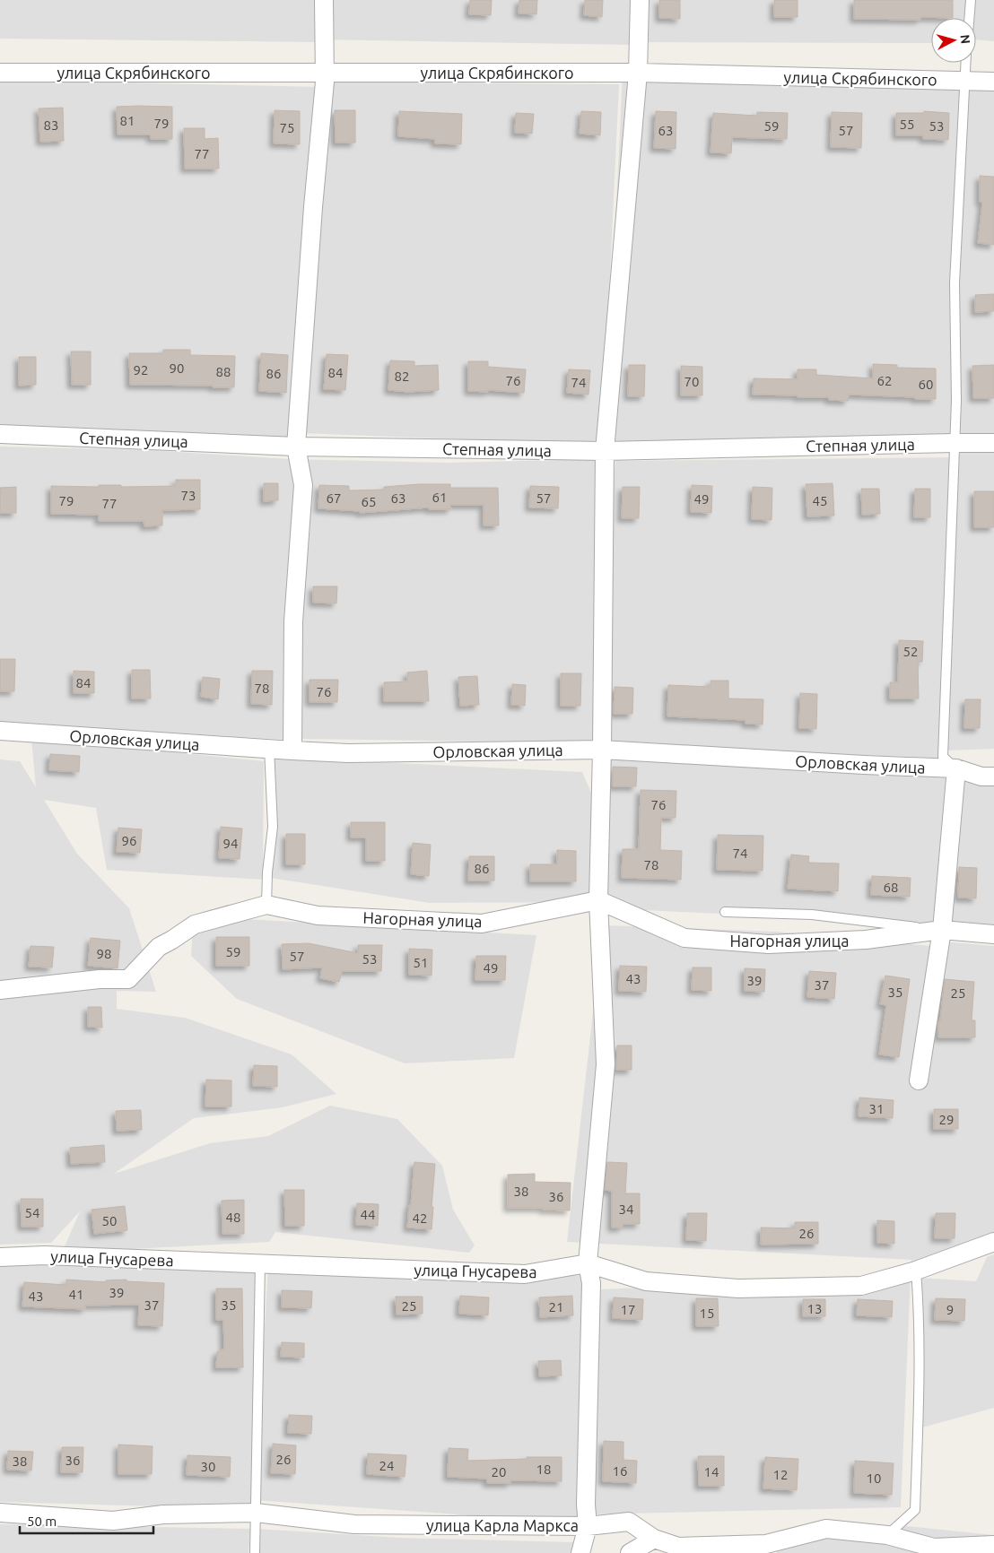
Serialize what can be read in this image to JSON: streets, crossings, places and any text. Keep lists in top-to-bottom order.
{
  "streets": {
    "street": [
      "улица Скрябинского",
      "Степная улица",
      "Орловская улица",
      "Нагорная улица",
      "улица Гнусарева",
      "улица Карла Маркса"
    ]
  },
  "house_numbers": [
    "81",
    "79",
    "55",
    "83",
    "59",
    "53",
    "75",
    "63",
    "57",
    "77",
    "90",
    "92",
    "88",
    "84",
    "86",
    "82",
    "76",
    "62",
    "70",
    "74",
    "60",
    "73",
    "61",
    "67",
    "63",
    "57",
    "49",
    "79",
    "45",
    "65",
    "77",
    "52",
    "84",
    "78",
    "76",
    "76",
    "96",
    "94",
    "74",
    "78",
    "86",
    "68",
    "59",
    "98",
    "57",
    "53",
    "51",
    "49",
    "43",
    "39",
    "37",
    "35",
    "25",
    "31",
    "29",
    "38",
    "36",
    "34",
    "54",
    "44",
    "48",
    "42",
    "50",
    "26",
    "39",
    "41",
    "43",
    "37",
    "35",
    "25",
    "21",
    "13",
    "17",
    "9",
    "15",
    "26",
    "36",
    "38",
    "24",
    "30",
    "18",
    "16",
    "20",
    "14",
    "12",
    "10"
  ],
  "scale_bar": "50 m",
  "north": "right"
}
